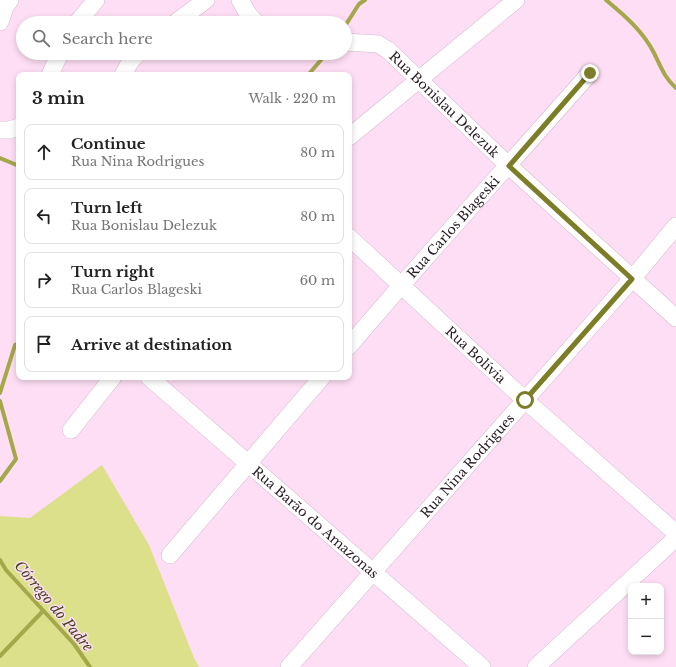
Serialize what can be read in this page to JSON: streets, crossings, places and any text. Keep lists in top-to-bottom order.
{
  "streets": {
    "street": [
      "Rua Bonislau Delezuk",
      "Rua Carlos Blageski",
      "Rua Bolívia",
      "Rua Nina Rodrigues",
      "Rua Barão do Amazonas"
    ]
  },
  "crossings": [
    ["Rua Bonislau Delezuk", "Rua Carlos Blageski"],
    ["Rua Bonislau Delezuk", "Rua Nina Rodrigues"],
    ["Rua Carlos Blageski", "Rua Bolívia"],
    ["Rua Bolívia", "Rua Nina Rodrigues"],
    ["Rua Nina Rodrigues", "Rua Barão do Amazonas"]
  ],
  "water": ["Córrego do Padre"],
  "page": {
    "search": "Search here",
    "heading": ["3 min", "Walk · 220 m"],
    "list": [
      ["Continue", "Rua Nina Rodrigues", "80 m"],
      ["Turn left", "Rua Bonislau Delezuk", "80 m"],
      ["Turn right", "Rua Carlos Blageski", "60 m"],
      "Arrive at destination"
    ],
    "map_buttons": ["+", "−"]
  }
}
